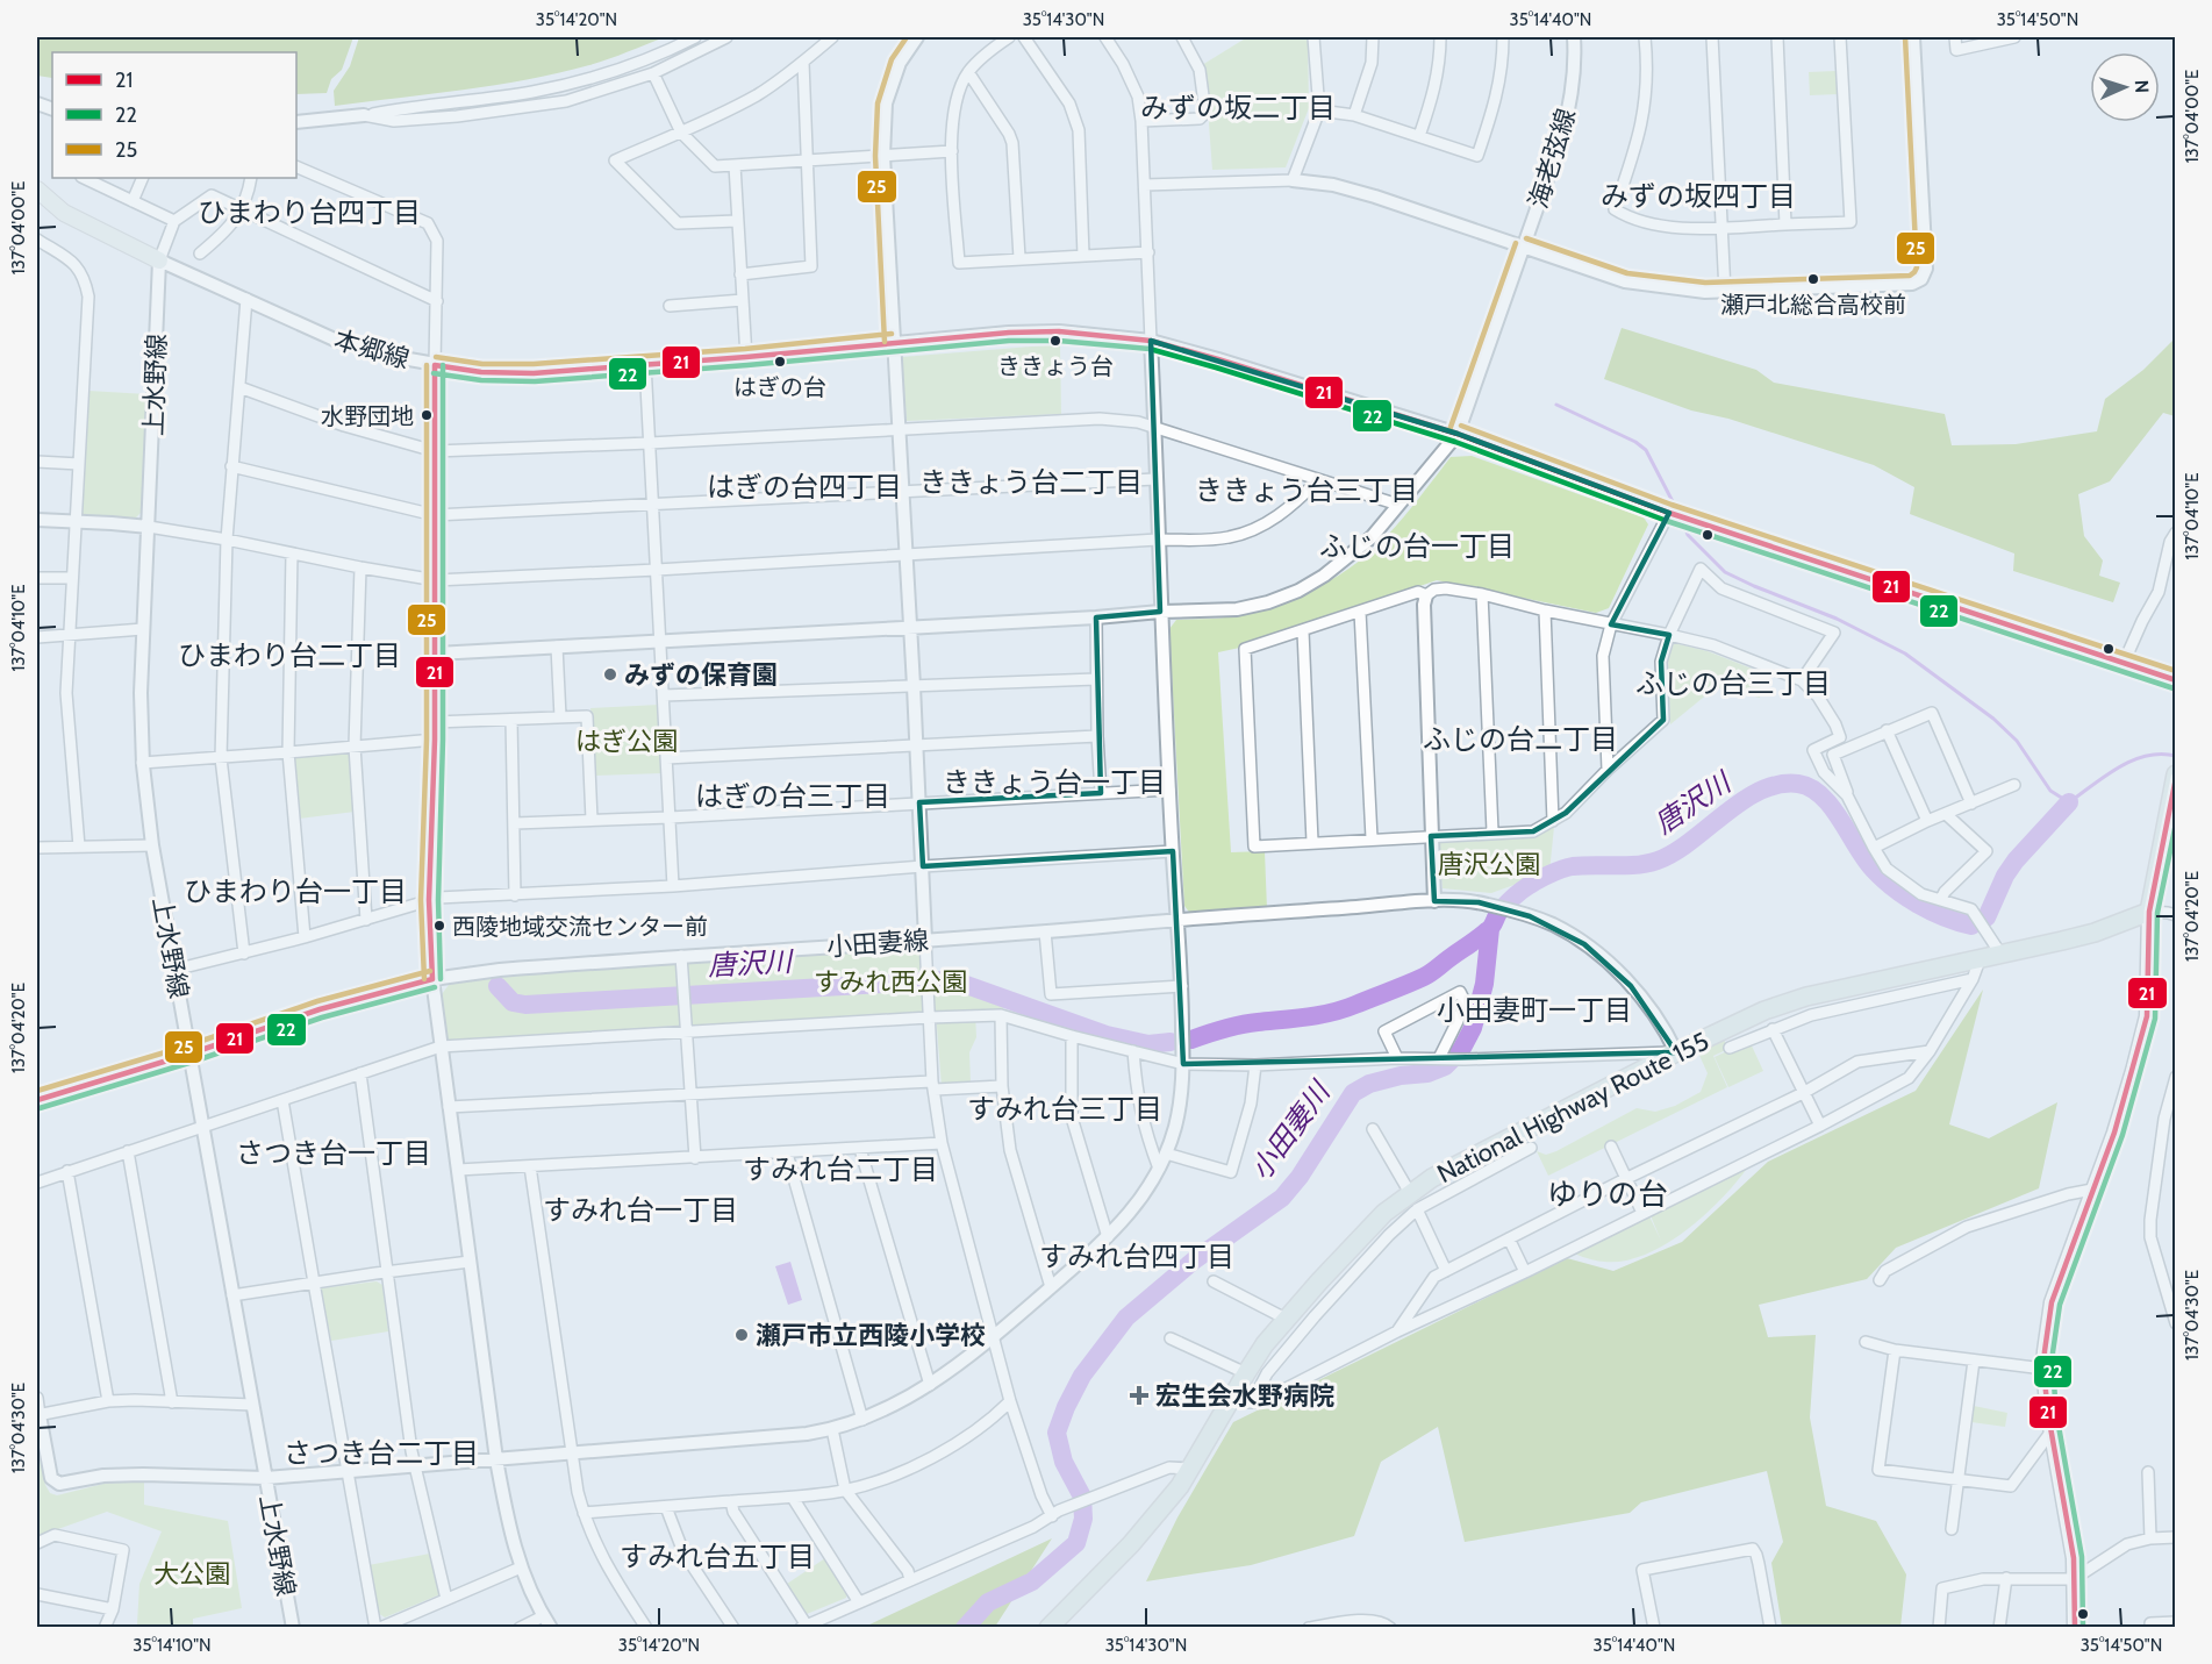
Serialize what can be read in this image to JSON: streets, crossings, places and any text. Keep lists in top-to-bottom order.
{
  "streets": {
    "highway": ["National Highway Route 155"],
    "street": [
      "海老弦線",
      "本郷線",
      "上水野線",
      "小田妻線"
    ]
  },
  "crossings": [
    ["海老弦線", "本郷線"],
    ["本郷線", "上水野線"],
    ["上水野線", "小田妻線"],
    ["小田妻線", "National Highway Route 155"]
  ],
  "districts": [
    "みずの坂二丁目",
    "みずの坂四丁目",
    "ひまわり台四丁目",
    "ききょう台二丁目",
    "はぎの台四丁目",
    "ききょう台三丁目",
    "ふじの台一丁目",
    "ひまわり台二丁目",
    "ふじの台三丁目",
    "ふじの台二丁目",
    "ききょう台一丁目",
    "はぎの台三丁目",
    "ひまわり台一丁目",
    "小田妻町一丁目",
    "すみれ台三丁目",
    "さつき台一丁目",
    "すみれ台二丁目",
    "ゆりの台",
    "すみれ台一丁目",
    "すみれ台四丁目",
    "さつき台二丁目",
    "すみれ台五丁目"
  ],
  "water": ["唐沢川", "小田妻川"],
  "parks": [
    "はぎ公園",
    "唐沢公園",
    "すみれ西公園",
    "大公園"
  ],
  "places": {
    "other": [
      "瀬戸北総合高校前",
      "ききょう台",
      "はぎの台",
      "水野団地",
      "みずの保育園",
      "西陵地域交流センター前",
      "瀬戸市立西陵小学校"
    ],
    "health": ["宏生会水野病院"]
  },
  "lines": ["transit line 25", "transit line 21", "transit line 22"],
  "legend": ["21", "22", "25"],
  "north": "right",
  "coordinates": [
    "35°14'20\"N",
    "35°14'30\"N",
    "35°14'40\"N",
    "35°14'50\"N",
    "137°04'00\"E",
    "137°04'10\"E",
    "137°04'20\"E",
    "137°04'30\"E",
    "35°14'10\"N"
  ]
}
